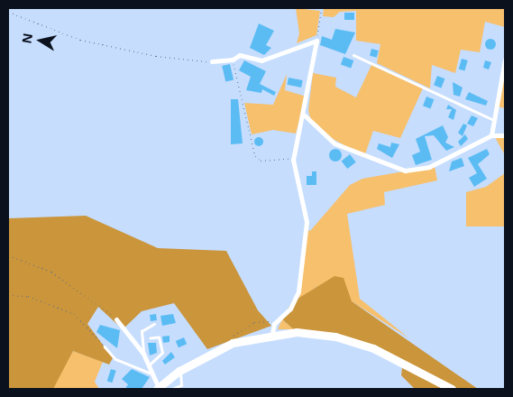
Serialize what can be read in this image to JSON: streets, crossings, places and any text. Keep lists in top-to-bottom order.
{
  "north": "left"
}
